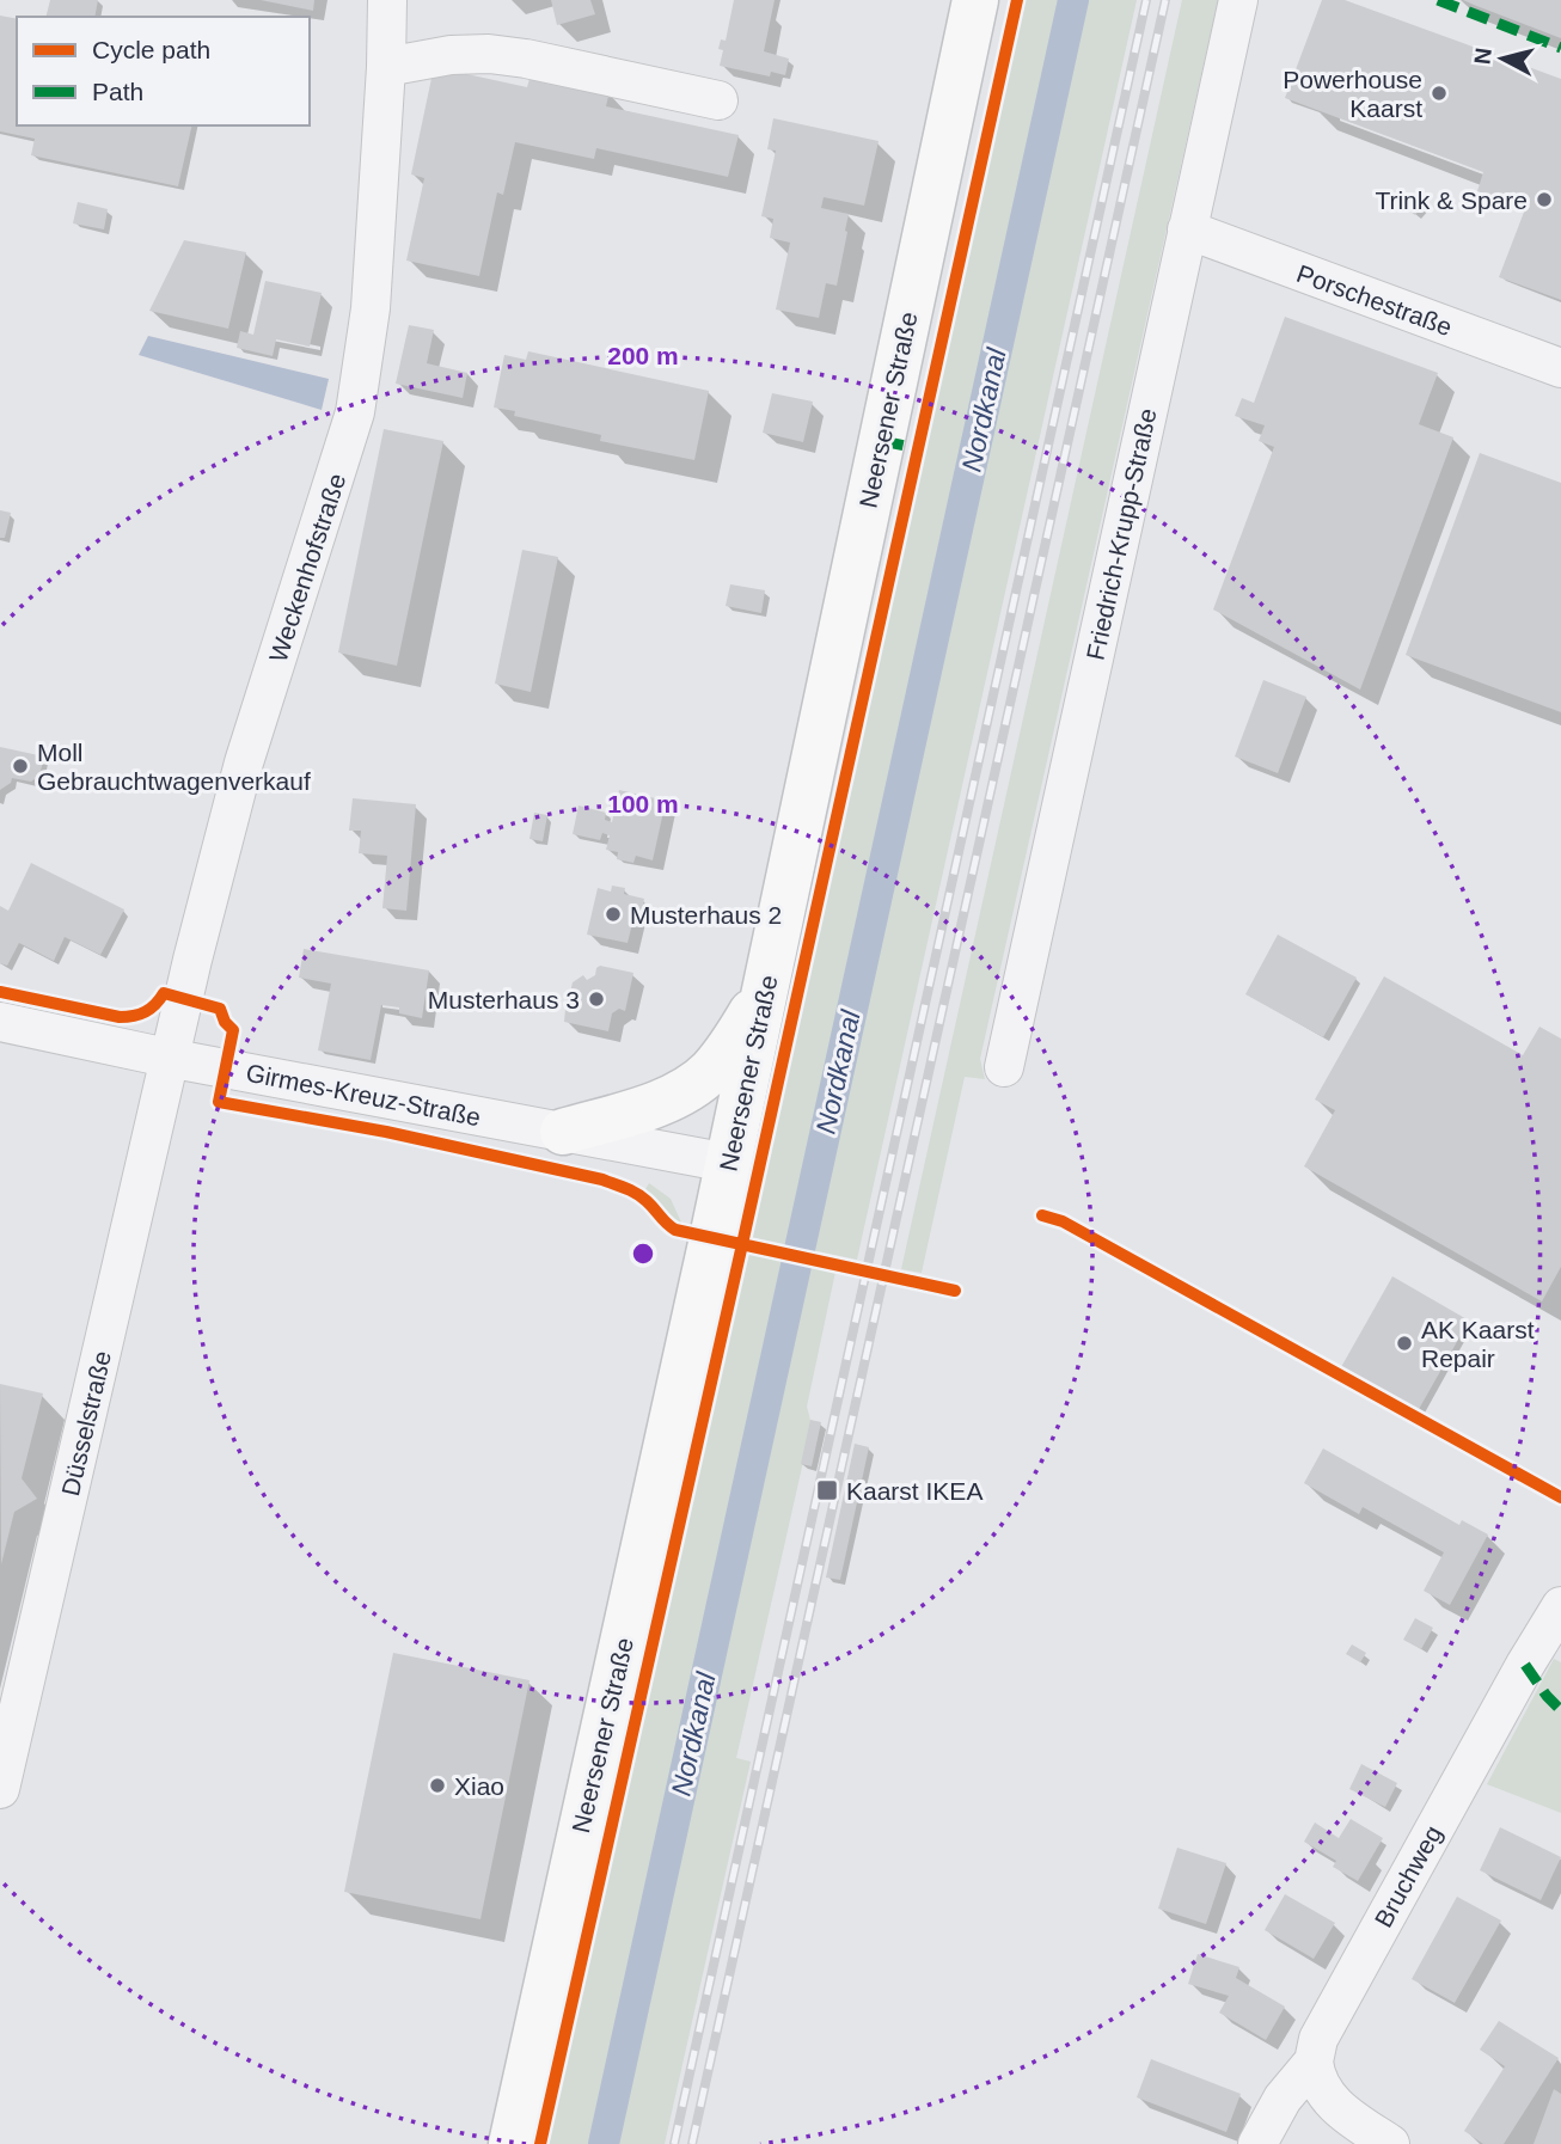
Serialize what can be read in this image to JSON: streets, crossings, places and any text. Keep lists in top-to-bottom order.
{
  "streets": {
    "main road": ["Neersener Straße"],
    "street": [
      "Porschestraße",
      "Friedrich-Krupp-Straße",
      "Weckenhofstraße",
      "Girmes-Kreuz-Straße",
      "Düsselstraße",
      "Bruchweg"
    ]
  },
  "crossings": [
    ["Porschestraße", "Friedrich-Krupp-Straße"],
    ["Neersener Straße", "Girmes-Kreuz-Straße"],
    ["Weckenhofstraße", "Girmes-Kreuz-Straße"],
    ["Weckenhofstraße", "Düsselstraße"],
    ["Girmes-Kreuz-Straße", "Düsselstraße"]
  ],
  "water": ["Nordkanal"],
  "places": {
    "other": [
      "Powerhouse Kaarst",
      "Trink & Spare",
      "Moll Gebrauchtwagenverkauf",
      "Musterhaus 2",
      "Musterhaus 3",
      "AK Kaarst Repair",
      "Xiao"
    ],
    "transit": ["Kaarst IKEA"]
  },
  "legend": ["Cycle path", "Path"],
  "north": "left",
  "rings": ["200 m", "100 m"]
}
